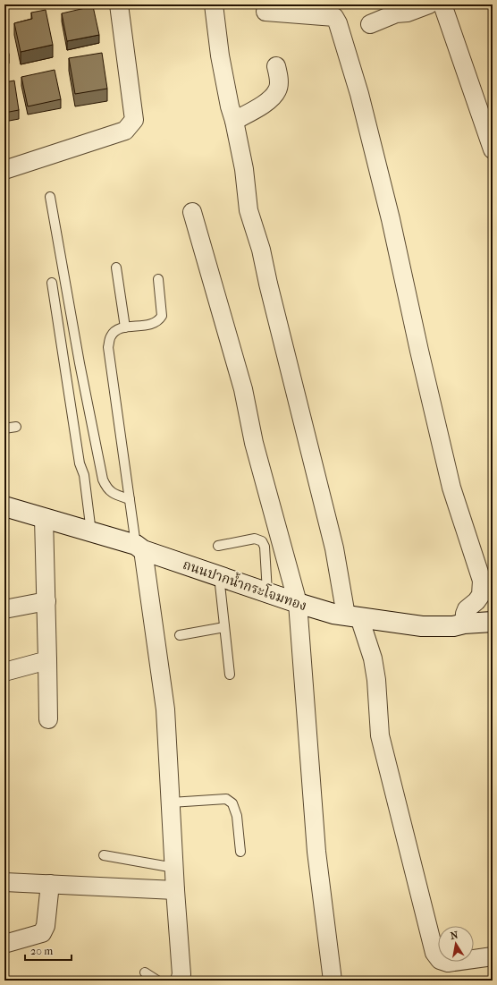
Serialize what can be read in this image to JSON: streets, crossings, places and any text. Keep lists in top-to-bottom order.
{
  "streets": {
    "street": ["ถนนปากน้ำกระโจมทอง"]
  },
  "scale_bar": "20 m",
  "north": "top"
}
